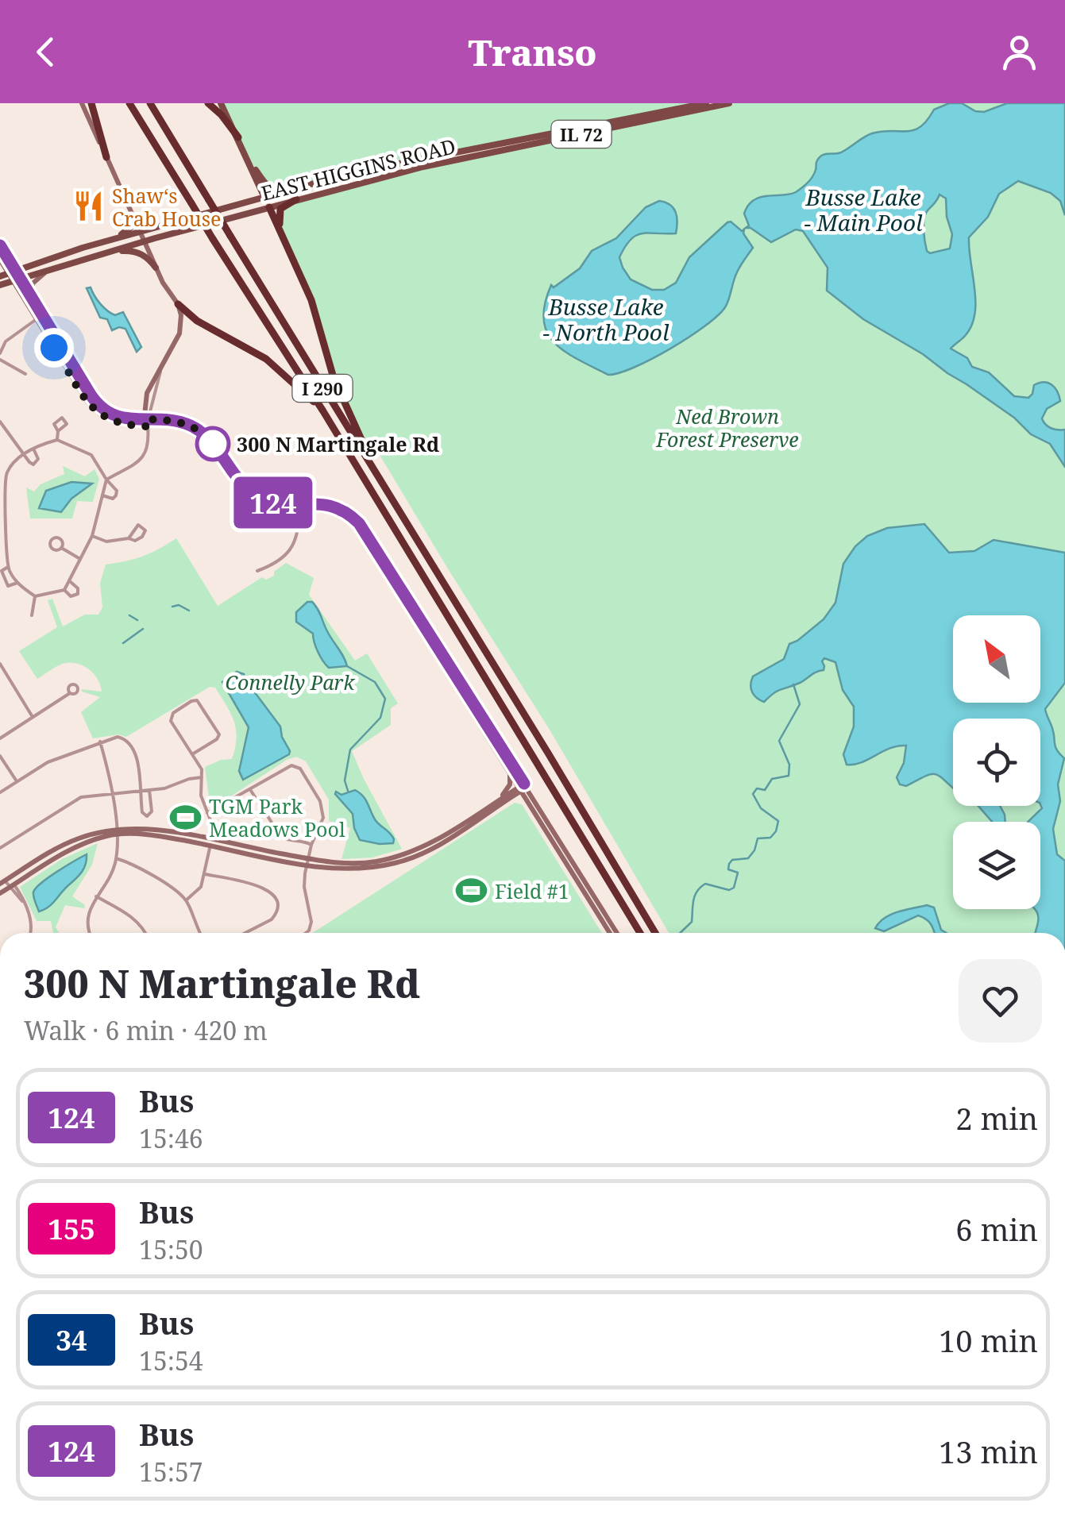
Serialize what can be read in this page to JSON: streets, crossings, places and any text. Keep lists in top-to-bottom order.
{
  "streets": {
    "highway": ["I 290"],
    "main road": ["IL 72", "EAST HIGGINS ROAD"]
  },
  "water": ["Busse Lake - Main Pool", "Busse Lake - North Pool"],
  "parks": ["Ned Brown Forest Preserve", "Connelly Park"],
  "places": {
    "restaurant": ["Shaw‘s Crab House"],
    "other": ["300 N Martingale Rd"],
    "sports": ["TGM Park Meadows Pool", "Field #1"]
  },
  "lines": ["bus line 124"],
  "north": "top left",
  "page": {
    "header": "Transo",
    "on_map": "124",
    "heading": ["300 N Martingale Rd", "Walk · 6 min · 420 m"],
    "list": [
      {
        "mark": "124",
        "name": "Bus",
        "note": "15:46",
        "value": "2 min"
      },
      {
        "mark": "155",
        "name": "Bus",
        "note": "15:50",
        "value": "6 min"
      },
      {
        "mark": "34",
        "name": "Bus",
        "note": "15:54",
        "value": "10 min"
      },
      {
        "mark": "124",
        "name": "Bus",
        "note": "15:57",
        "value": "13 min"
      }
    ]
  }
}
